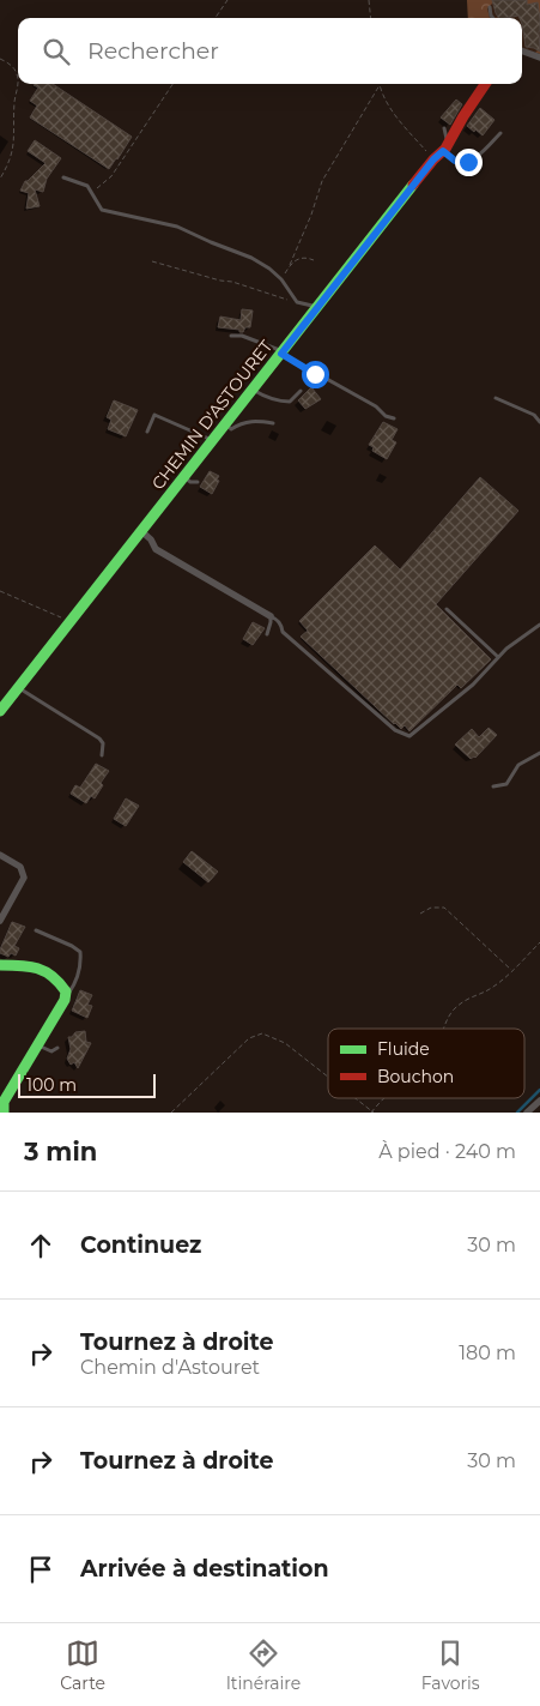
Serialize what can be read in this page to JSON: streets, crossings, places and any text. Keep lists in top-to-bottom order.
{
  "streets": {
    "street": ["CHEMIN D'ASTOURET"]
  },
  "legend": ["Fluide", "Bouchon"],
  "scale_bar": "100 m",
  "page": {
    "search": "Rechercher",
    "scale": "100 m",
    "heading": ["3 min", "À pied · 240 m"],
    "list": [
      ["Continuez", "30 m"],
      ["Tournez à droite", "Chemin d'Astouret", "180 m"],
      ["Tournez à droite", "30 m"],
      "Arrivée à destination"
    ],
    "nav": ["Carte", "Itinéraire", "Favoris"]
  }
}
